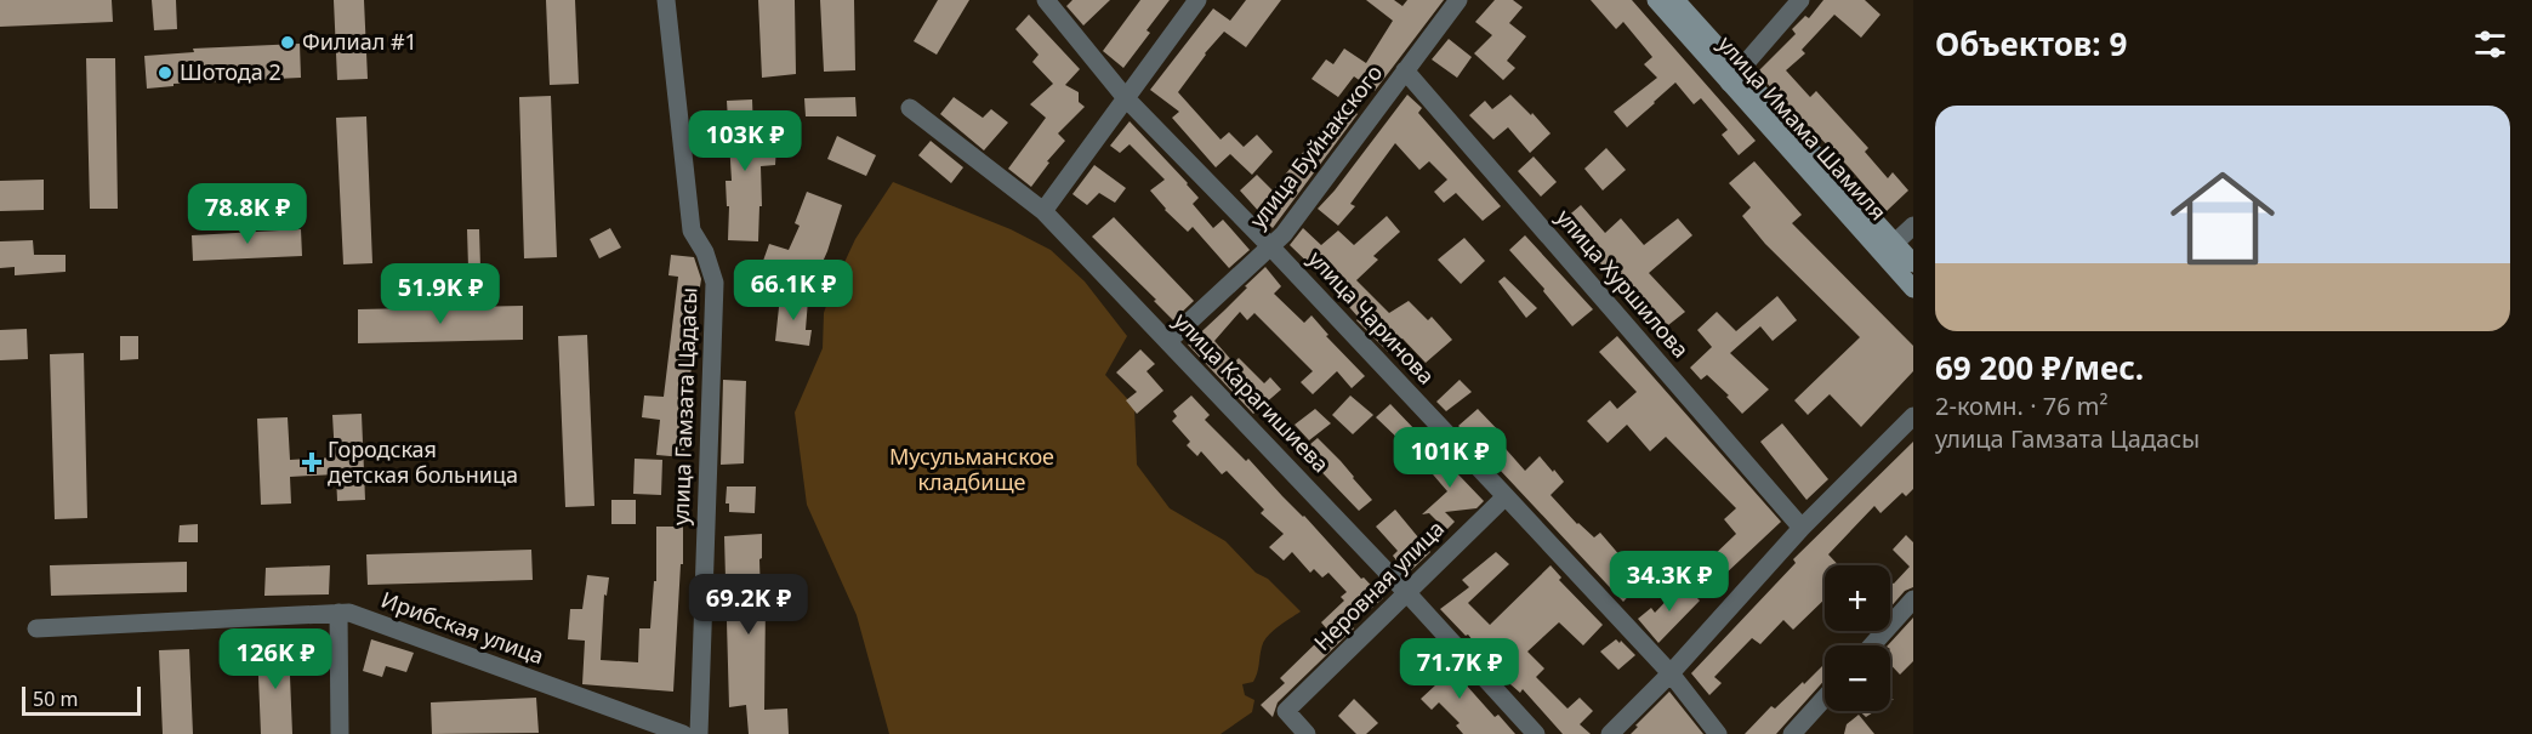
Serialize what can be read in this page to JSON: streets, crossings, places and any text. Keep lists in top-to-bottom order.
{
  "streets": {
    "main road": ["улица Имама Шамиля"],
    "street": [
      "улица Буйнакского",
      "улица Хуршилова",
      "улица Чаринова",
      "улица Карагишиева",
      "улица Гамзата Цадасы",
      "Неровная улица",
      "Ирибская улица"
    ]
  },
  "crossings": [
    ["улица Буйнакского", "улица Хуршилова"],
    ["улица Буйнакского", "улица Чаринова"],
    ["улица Буйнакского", "улица Карагишиева"],
    ["улица Чаринова", "Неровная улица"],
    ["улица Карагишиева", "Неровная улица"]
  ],
  "parks": ["Мусульманское кладбище"],
  "places": {
    "other": ["Филиал #1", "Шотода 2"],
    "health": ["Городская детская больница"]
  },
  "scale_bar": "50 m",
  "page": {
    "heading": "Объектов: 9",
    "list": [
      {
        "name": "69 200 ₽/мес.",
        "note": "2-комн. · 76 m² · улица Гамзата Цадасы"
      }
    ],
    "price": [
      "103K ₽",
      "78.8K ₽",
      "66.1K ₽",
      "51.9K ₽",
      "101K ₽",
      "34.3K ₽",
      "69.2K ₽",
      "126K ₽",
      "71.7K ₽"
    ],
    "map_buttons": ["+", "−"],
    "scale": "50 m"
  }
}
